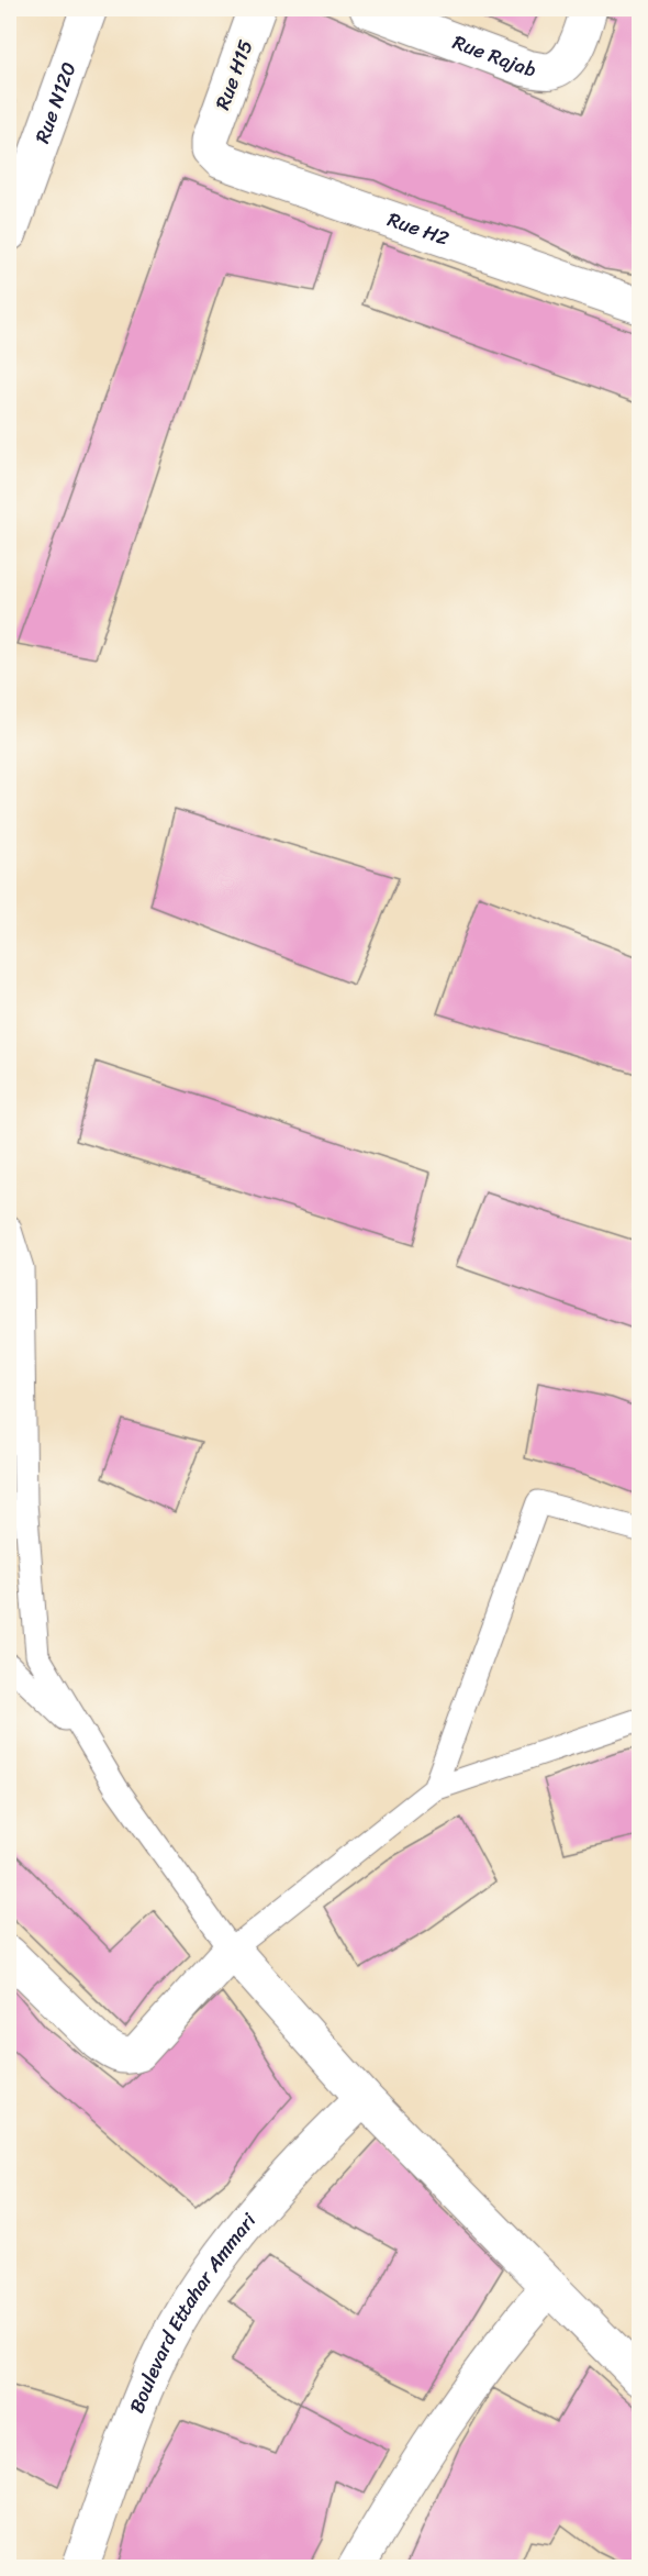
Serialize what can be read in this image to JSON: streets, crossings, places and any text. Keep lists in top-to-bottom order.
{
  "streets": {
    "street": [
      "Rue Rajab",
      "Rue H15",
      "Rue N120",
      "Rue H2",
      "Boulevard Ettahar Ammari"
    ]
  },
  "crossings": [
    ["Rue H15", "Rue H2"]
  ]
}
